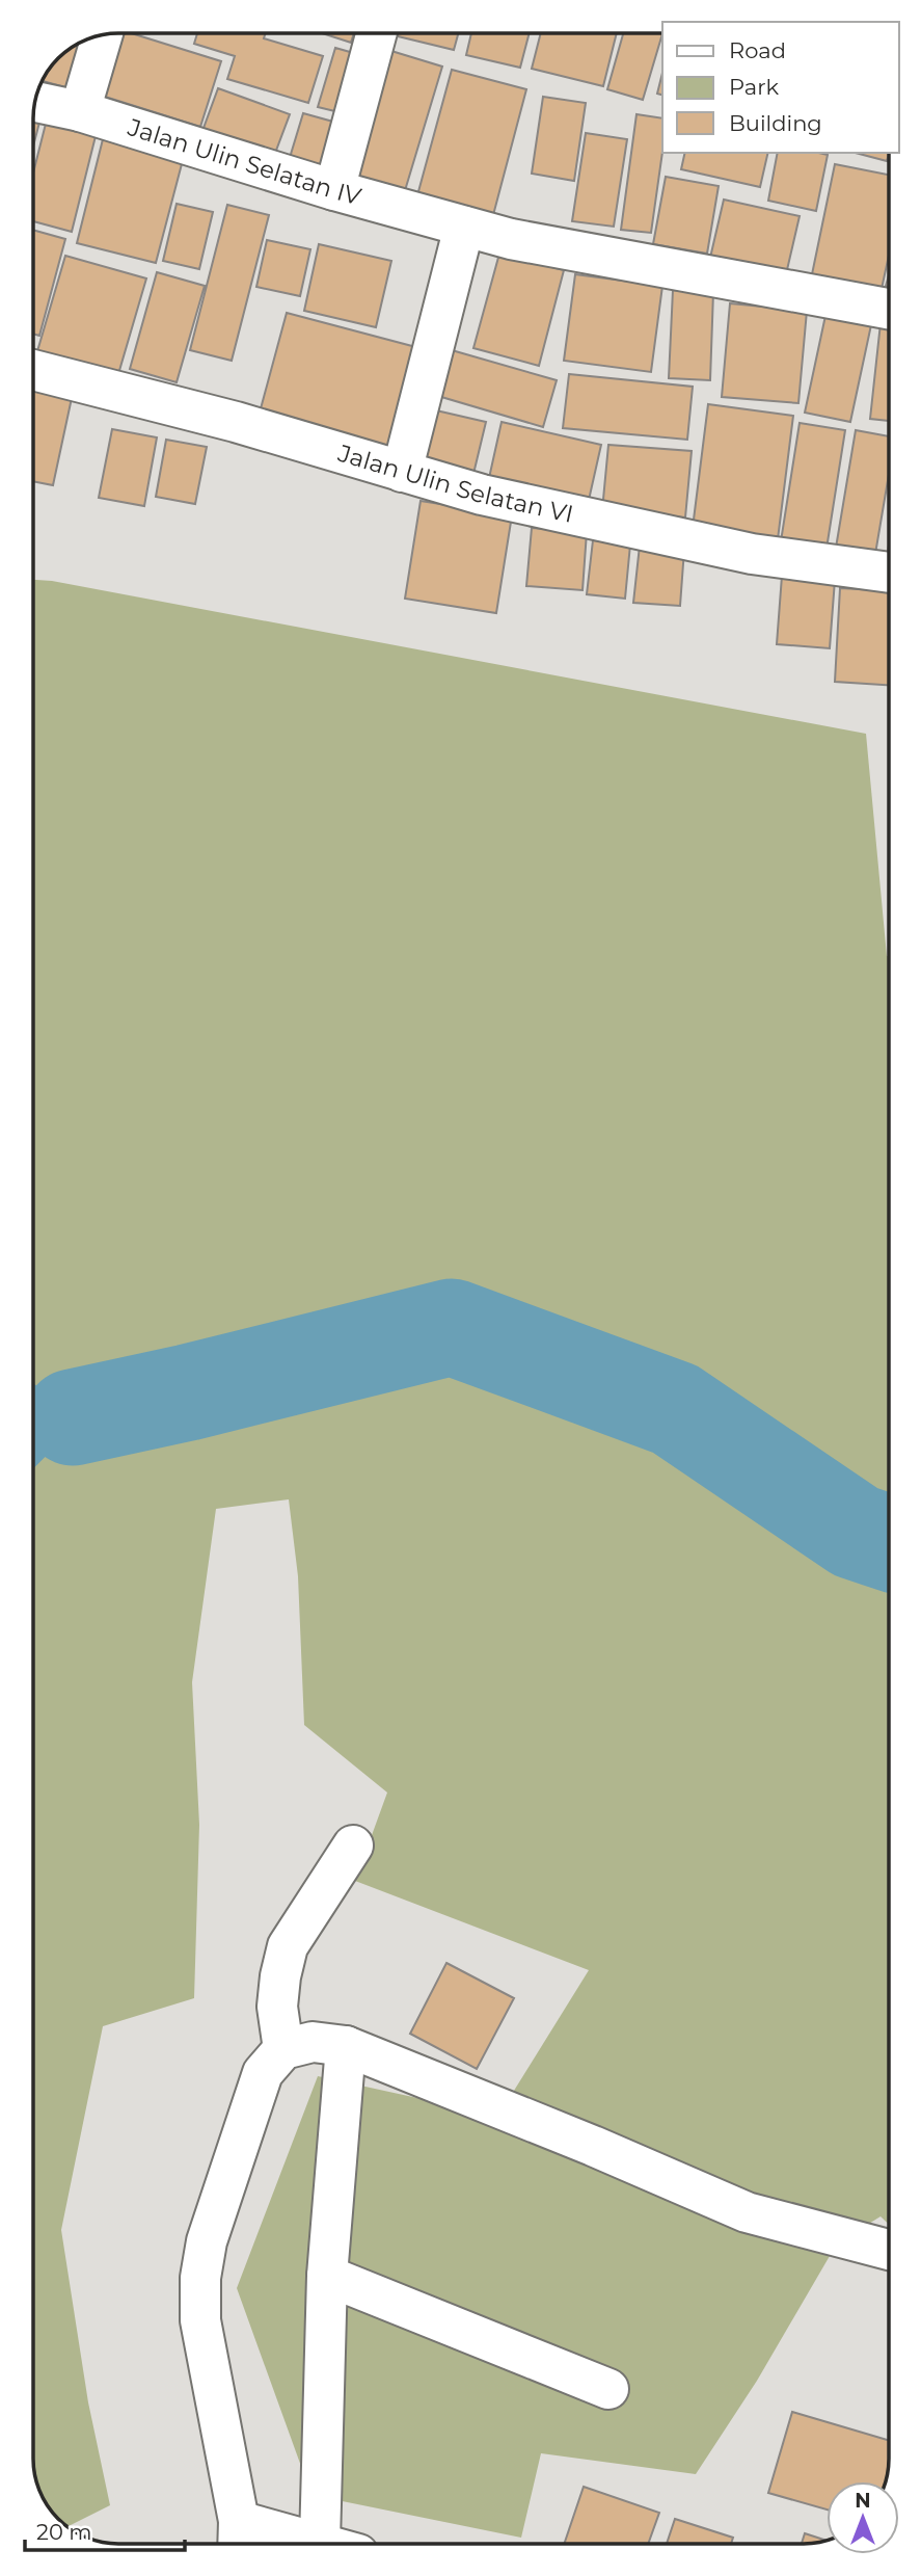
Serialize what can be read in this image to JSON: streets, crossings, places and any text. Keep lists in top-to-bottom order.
{
  "streets": {
    "street": ["Jalan Ulin Selatan IV", "Jalan Ulin Selatan VI"]
  },
  "legend": ["Road", "Park", "Building"],
  "scale_bar": "20 m",
  "north": "top"
}
